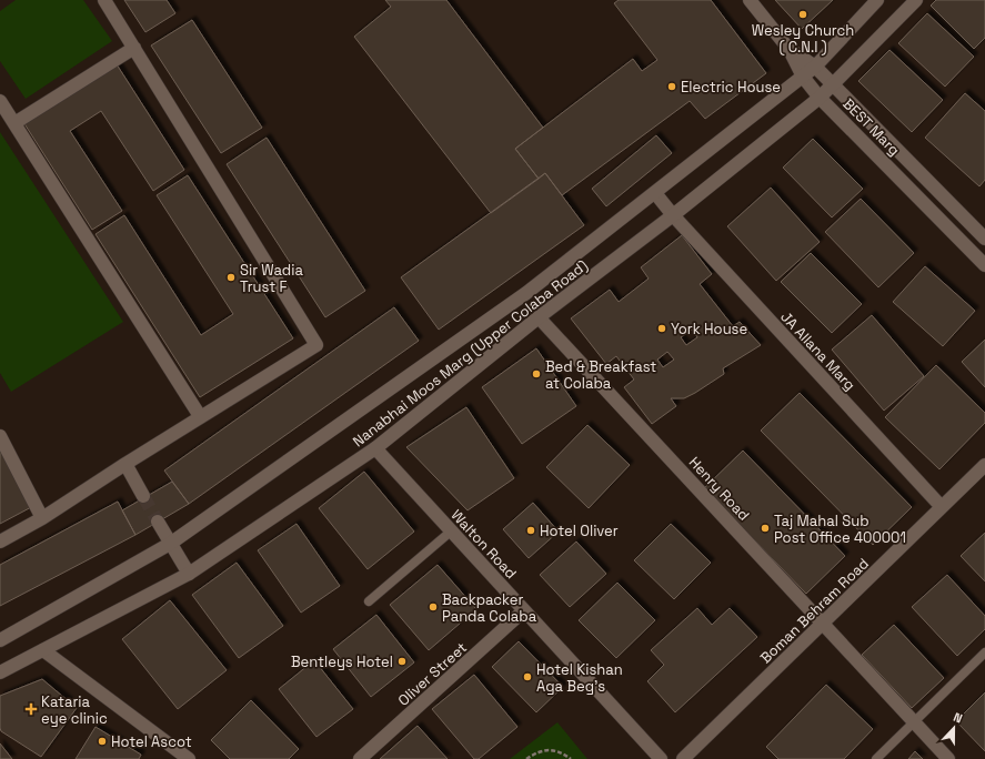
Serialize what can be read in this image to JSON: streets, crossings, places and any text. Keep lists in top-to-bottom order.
{
  "streets": {
    "street": [
      "BEST Marg",
      "JA Allana Marg",
      "Nanabhai Moos Marg (Upper Colaba Road)",
      "Henry Road",
      "Walton Road",
      "Boman Behram Road",
      "Oliver Street"
    ]
  },
  "crossings": [
    ["BEST Marg", "Nanabhai Moos Marg (Upper Colaba Road)"],
    ["JA Allana Marg", "Nanabhai Moos Marg (Upper Colaba Road)"],
    ["JA Allana Marg", "Boman Behram Road"],
    ["Nanabhai Moos Marg (Upper Colaba Road)", "Henry Road"],
    ["Nanabhai Moos Marg (Upper Colaba Road)", "Walton Road"],
    ["Henry Road", "Boman Behram Road"],
    ["Walton Road", "Oliver Street"]
  ],
  "places": {
    "other": [
      "Wesley Church ( C.N.I )",
      "Electric House",
      "Sir Wadia Trust F",
      "York House",
      "Bed & Breakfast at Colaba",
      "Taj Mahal Sub Post Office 400001",
      "Hotel Oliver",
      "Backpacker Panda Colaba",
      "Bentleys Hotel",
      "Hotel Kishan Aga Beg's",
      "Hotel Ascot"
    ],
    "health": ["Kataria eye clinic"]
  },
  "north": "top"
}
